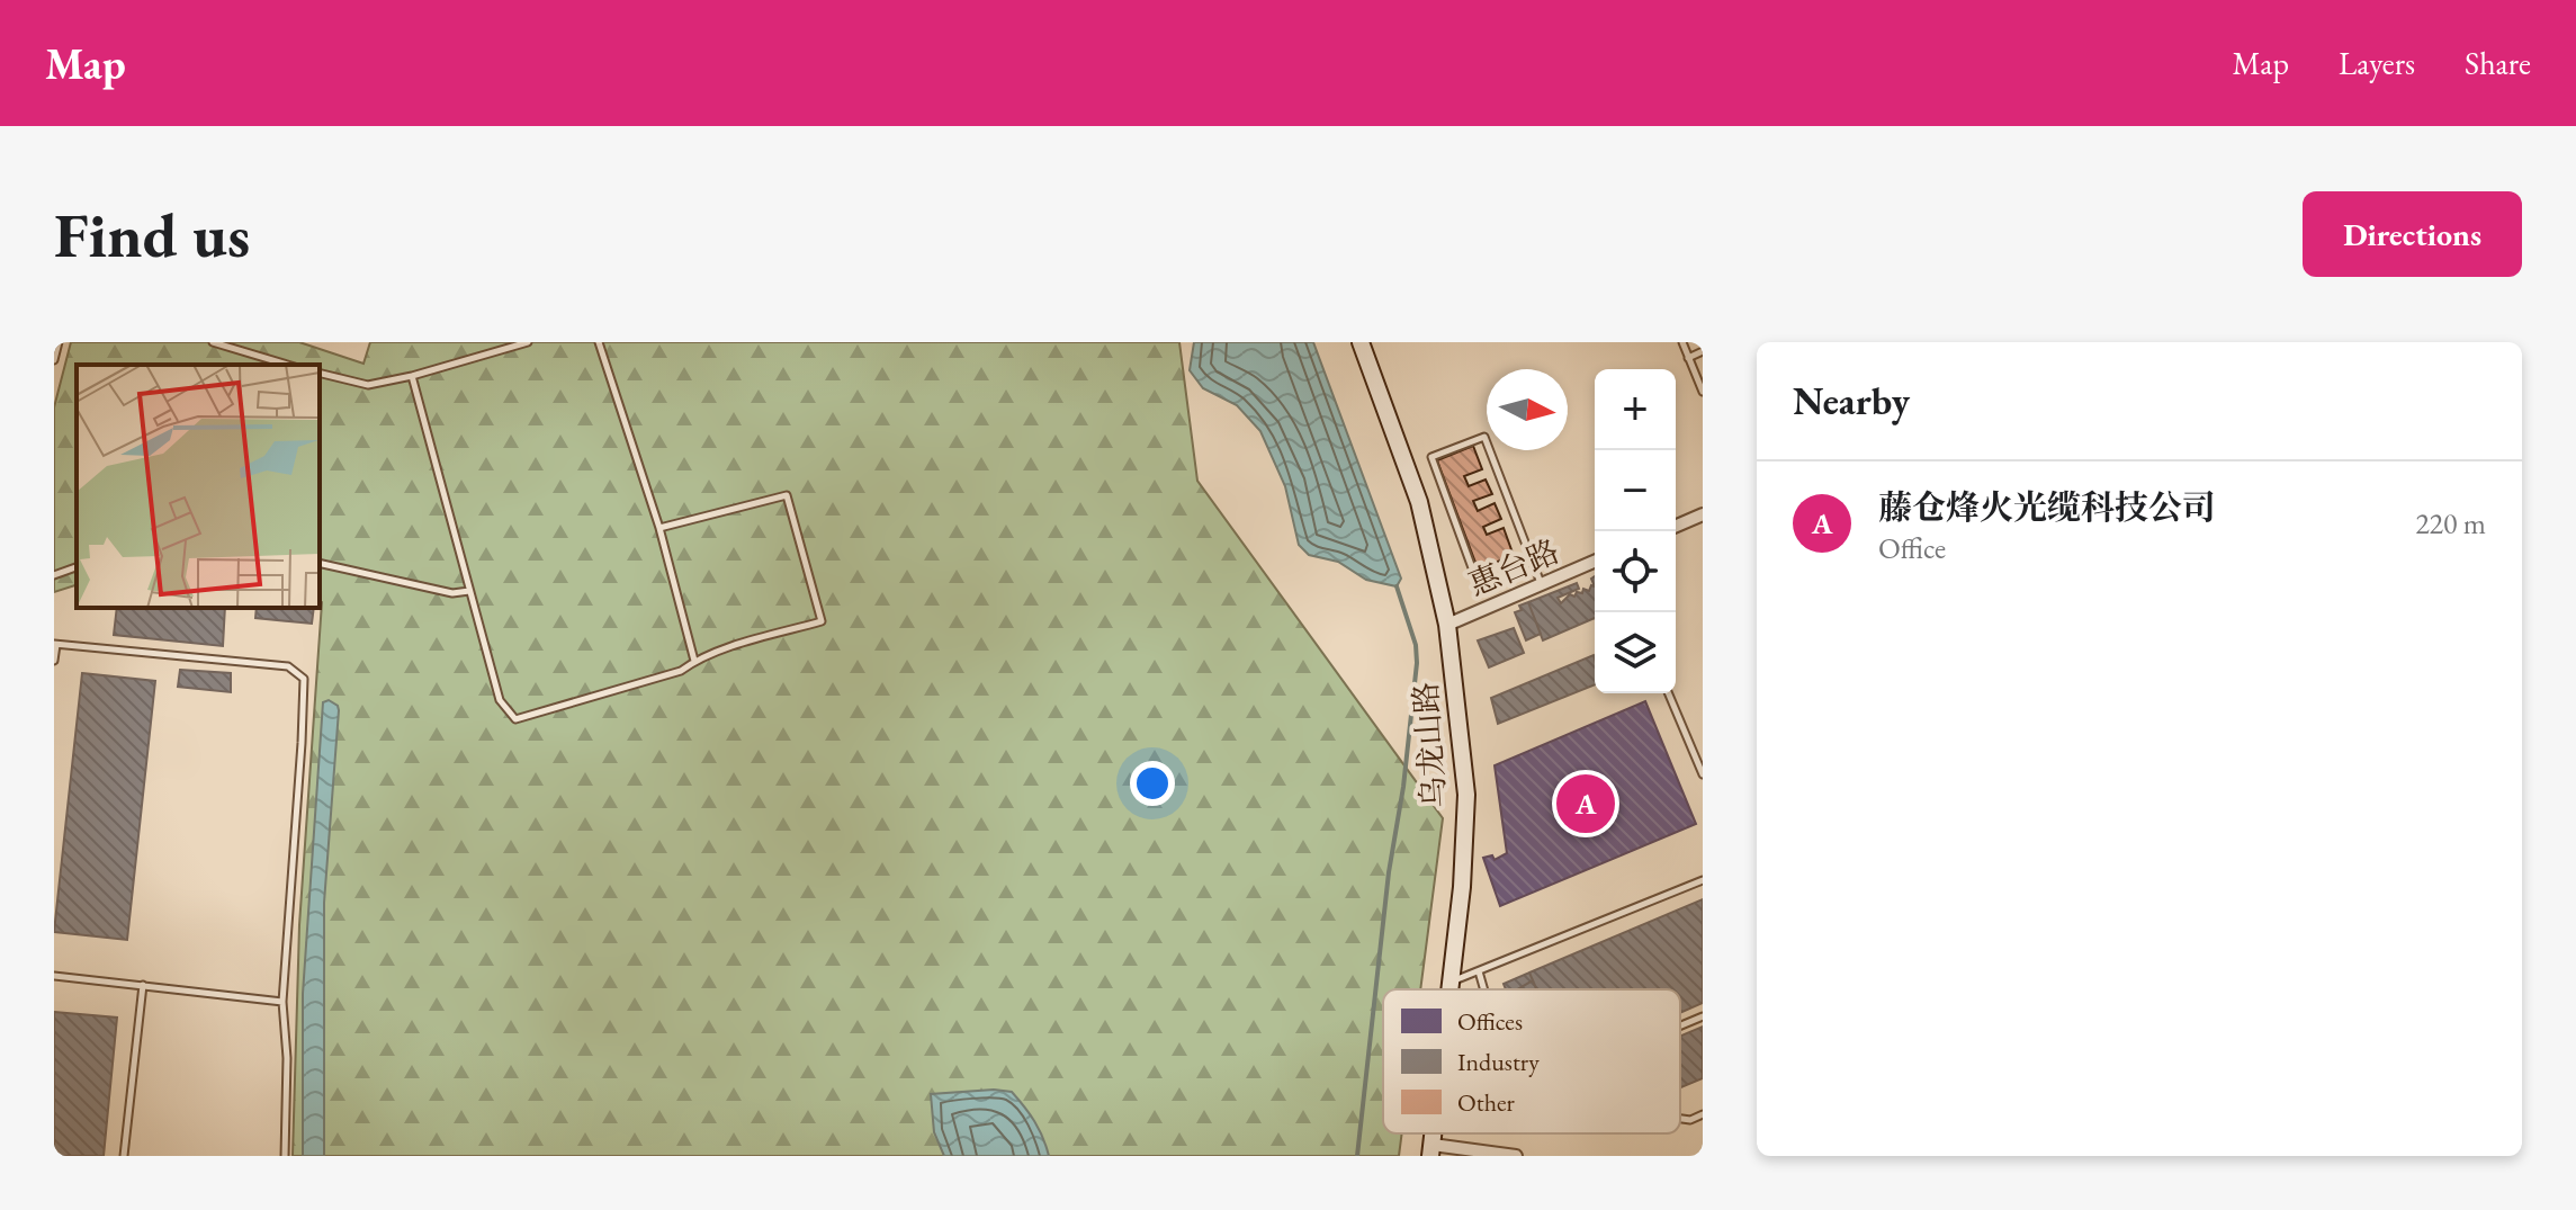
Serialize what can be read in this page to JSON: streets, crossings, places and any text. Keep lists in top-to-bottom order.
{
  "streets": {
    "street": ["惠台路", "乌龙山路"]
  },
  "crossings": [
    ["惠台路", "乌龙山路"]
  ],
  "legend": ["Offices", "Industry", "Other"],
  "north": "right",
  "page": {
    "header": "Map",
    "nav": ["Map", "Layers", "Share"],
    "buttons": "Directions",
    "title": "Find us",
    "heading": "Nearby",
    "map_buttons": ["+", "−"],
    "list": [
      {
        "mark": "A",
        "name": "藤仓烽火光缆科技公司",
        "note": "Office",
        "value": "220 m"
      }
    ],
    "pins": "A"
  }
}
